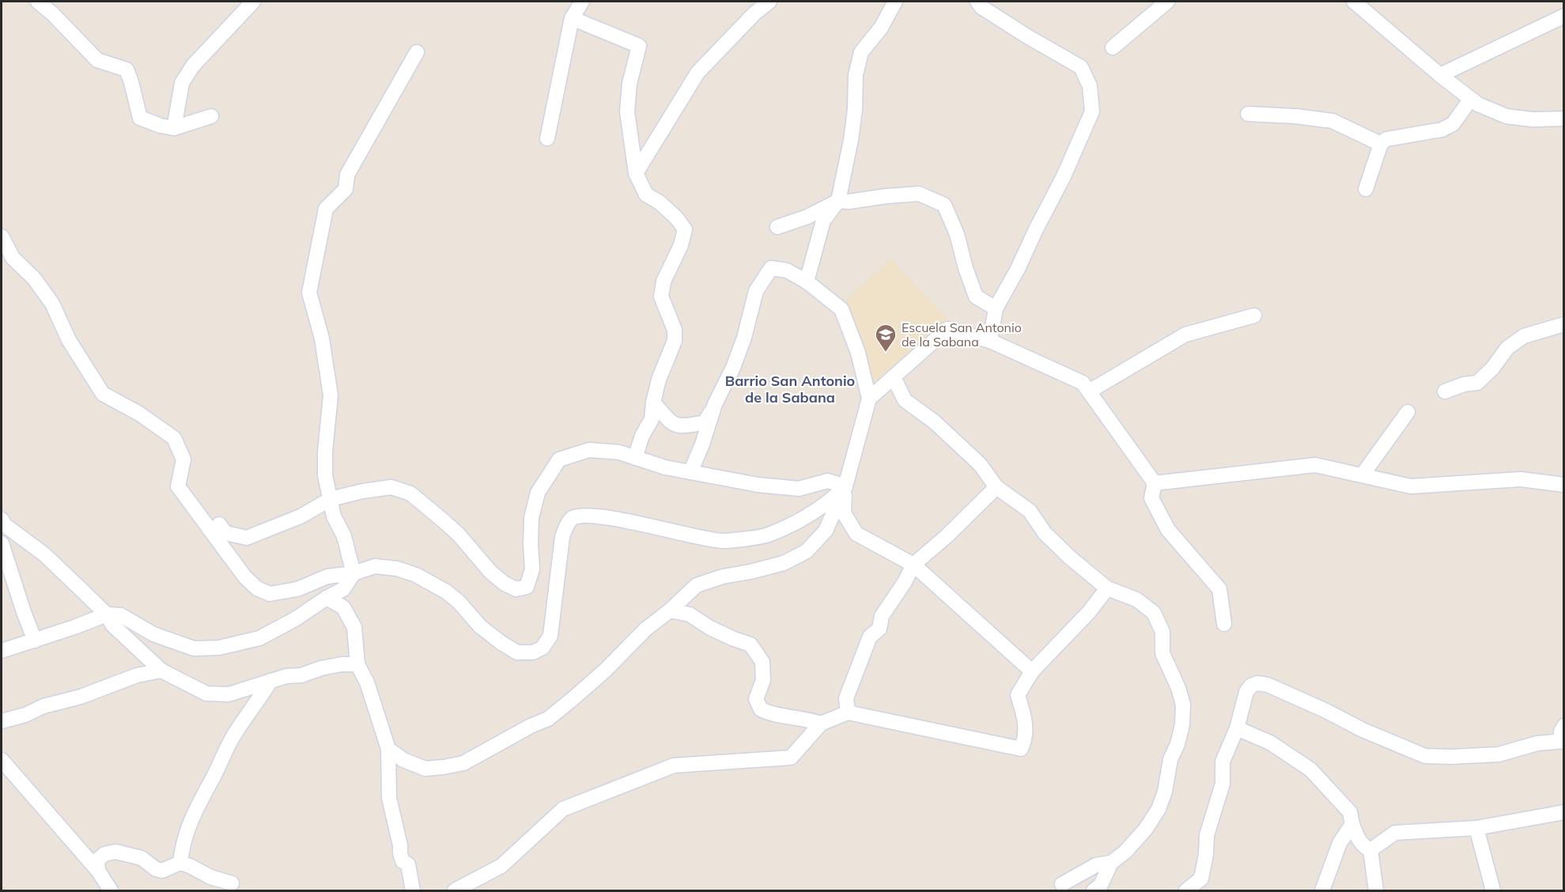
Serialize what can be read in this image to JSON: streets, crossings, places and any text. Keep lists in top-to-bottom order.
{
  "districts": ["Barrio San Antonio de la Sabana"],
  "places": {
    "school or university": ["Escuela San Antonio de la Sabana"]
  }
}
